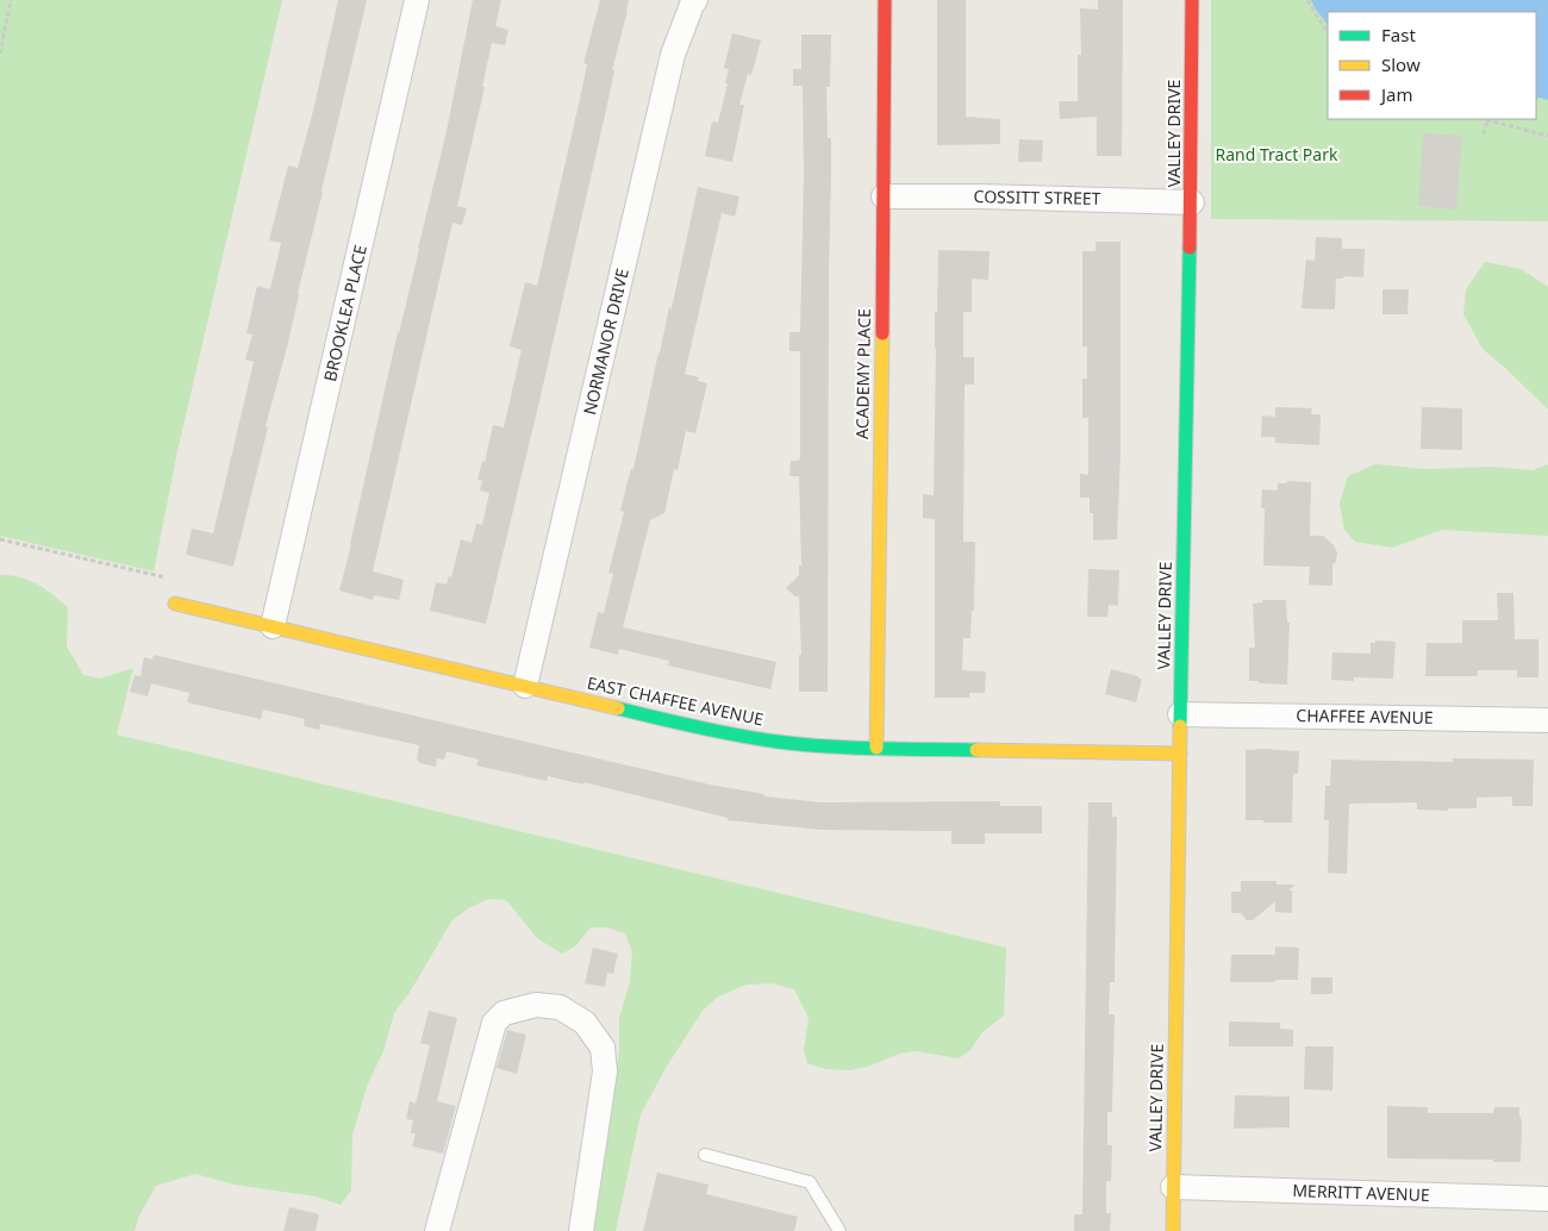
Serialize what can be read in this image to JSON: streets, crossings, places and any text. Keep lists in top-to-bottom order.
{
  "streets": {
    "street": [
      "VALLEY DRIVE",
      "COSSITT STREET",
      "BROOKLEA PLACE",
      "NORMANOR DRIVE",
      "ACADEMY PLACE",
      "EAST CHAFFEE AVENUE",
      "CHAFFEE AVENUE",
      "MERRITT AVENUE"
    ]
  },
  "crossings": [
    ["VALLEY DRIVE", "COSSITT STREET"],
    ["VALLEY DRIVE", "EAST CHAFFEE AVENUE"],
    ["VALLEY DRIVE", "CHAFFEE AVENUE"],
    ["VALLEY DRIVE", "MERRITT AVENUE"],
    ["COSSITT STREET", "ACADEMY PLACE"],
    ["BROOKLEA PLACE", "EAST CHAFFEE AVENUE"],
    ["NORMANOR DRIVE", "EAST CHAFFEE AVENUE"],
    ["ACADEMY PLACE", "EAST CHAFFEE AVENUE"]
  ],
  "parks": ["Rand Tract Park"],
  "legend": ["Fast", "Slow", "Jam"]
}
